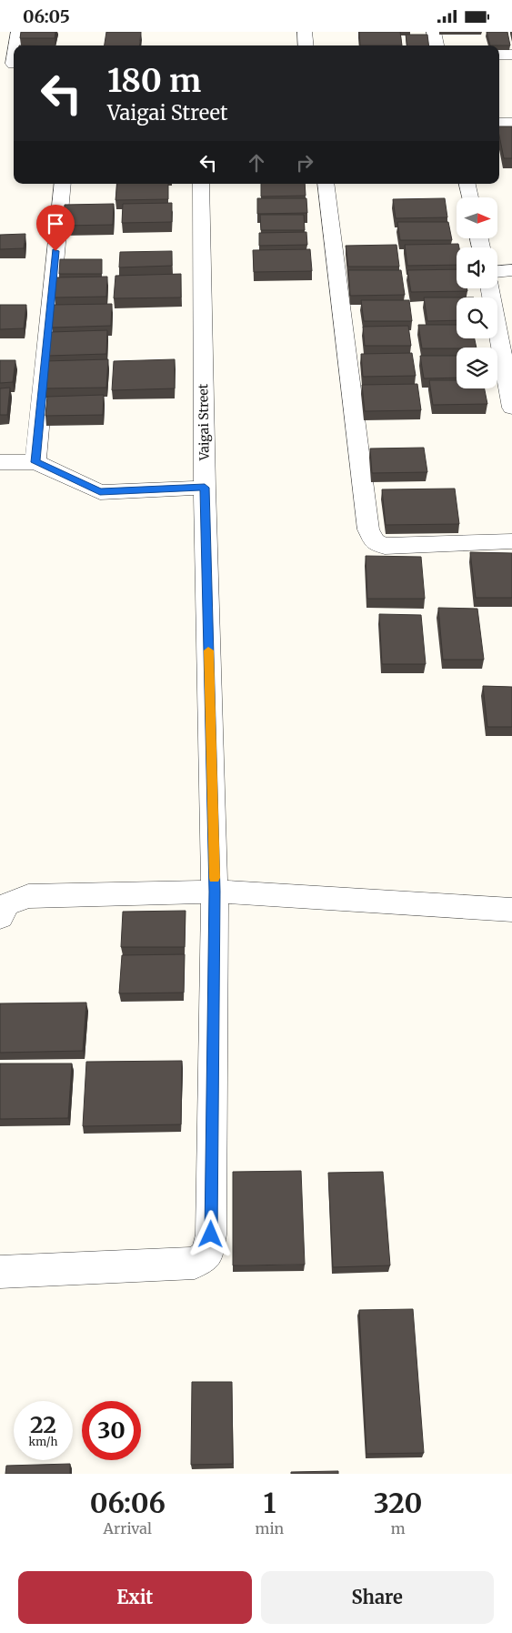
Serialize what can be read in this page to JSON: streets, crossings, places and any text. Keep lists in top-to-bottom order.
{
  "streets": {
    "street": ["Vaigai Street"]
  },
  "north": "right",
  "page": {
    "status": "06:05",
    "turn": ["180 m", "Vaigai Street"],
    "speed": "22 km/h",
    "limit": "30",
    "eta": [
      "06:06",
      "Arrival",
      "1",
      "min",
      "320",
      "m"
    ],
    "buttons": ["Exit", "Share"]
  }
}
